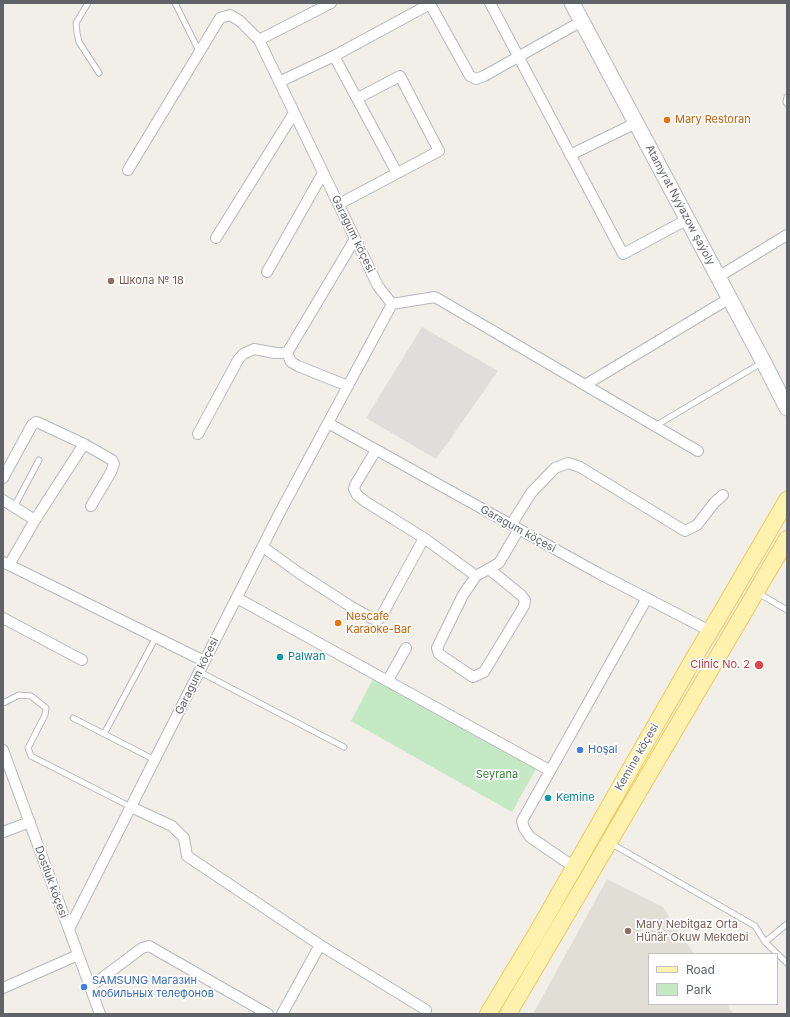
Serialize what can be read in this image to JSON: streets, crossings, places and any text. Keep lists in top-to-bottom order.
{
  "streets": {
    "main road": ["Kemine köçesi"],
    "street": ["Atamyrat Nyýazow şaýoly", "Garagum köçesi", "Dostluk köçesi"]
  },
  "crossings": [
    ["Garagum köçesi", "Kemine köçesi"],
    ["Garagum köçesi", "Dostluk köçesi"]
  ],
  "parks": ["Seyrana"],
  "places": [
    "Mary Restoran",
    "Школа № 18",
    "Nescafe Karaoke-Bar",
    "Palwan",
    "Clinic No. 2",
    "Hoşal",
    "Kemine",
    "Mary Nebitgaz Orta Hünär Okuw Mekdebi",
    "SAMSUNG Магазин мобильных телефонов"
  ],
  "legend": ["Road", "Park"]
}
